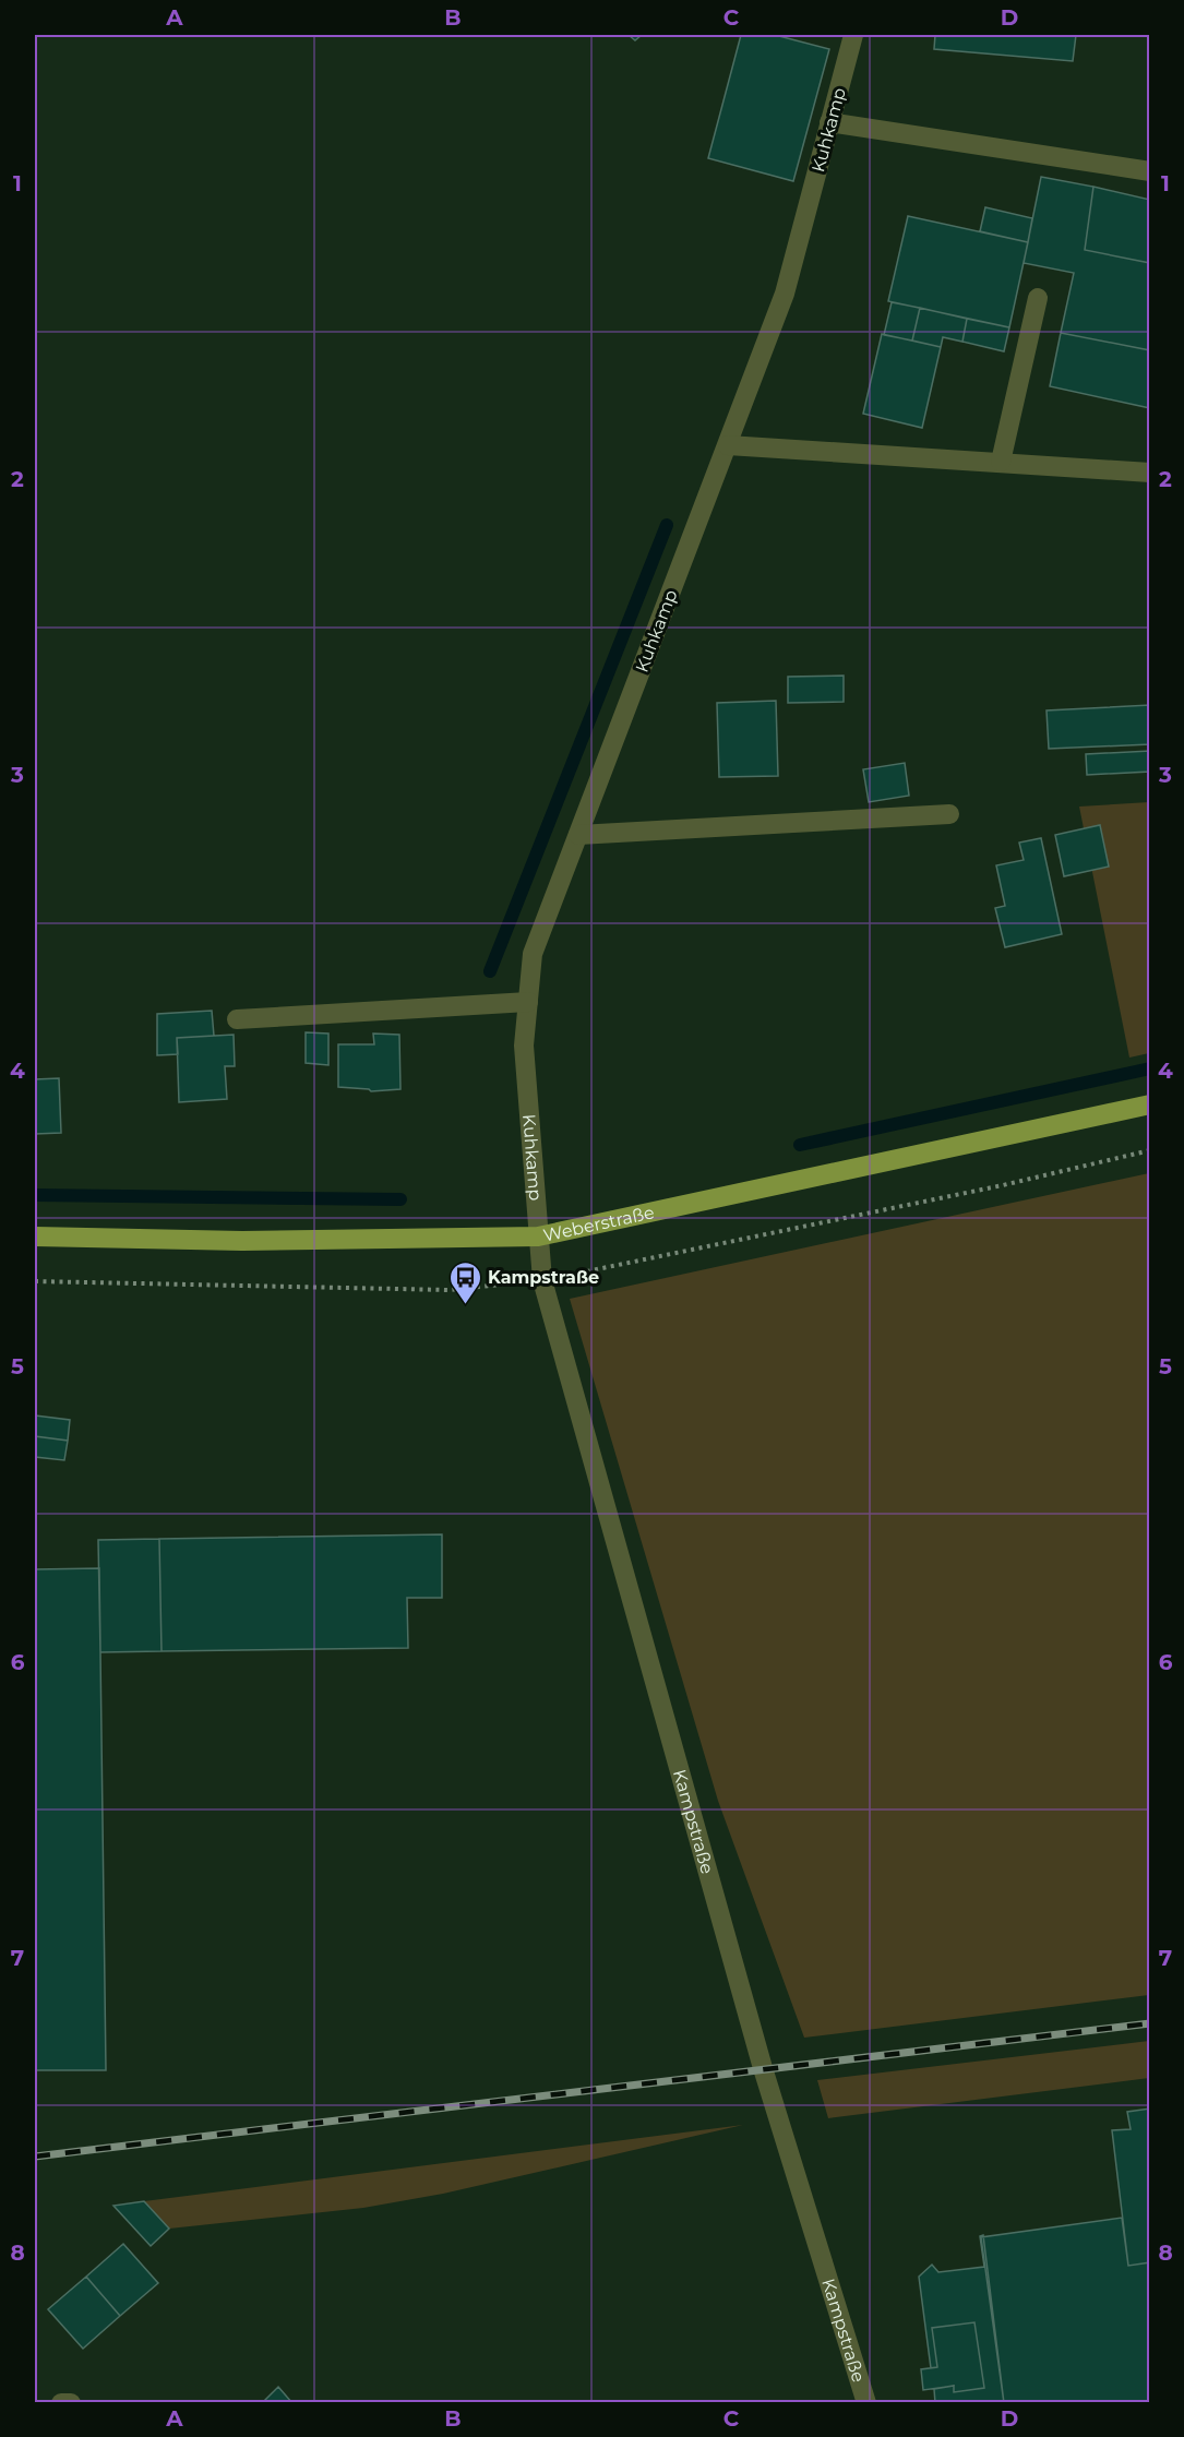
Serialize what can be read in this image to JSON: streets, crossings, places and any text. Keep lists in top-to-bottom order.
{
  "streets": {
    "main road": ["Weberstraße"],
    "street": ["Kuhkamp", "Kampstraße"]
  },
  "crossings": [
    ["Kuhkamp", "Weberstraße"],
    ["Kuhkamp", "Kampstraße"],
    ["Weberstraße", "Kampstraße"]
  ],
  "places": {
    "bus stop": ["Kampstraße"]
  },
  "grid": {
    "columns": [
      "A",
      "B",
      "C",
      "D"
    ],
    "rows": [
      "1",
      "2",
      "3",
      "4",
      "5",
      "6",
      "7",
      "8"
    ]
  }
}
